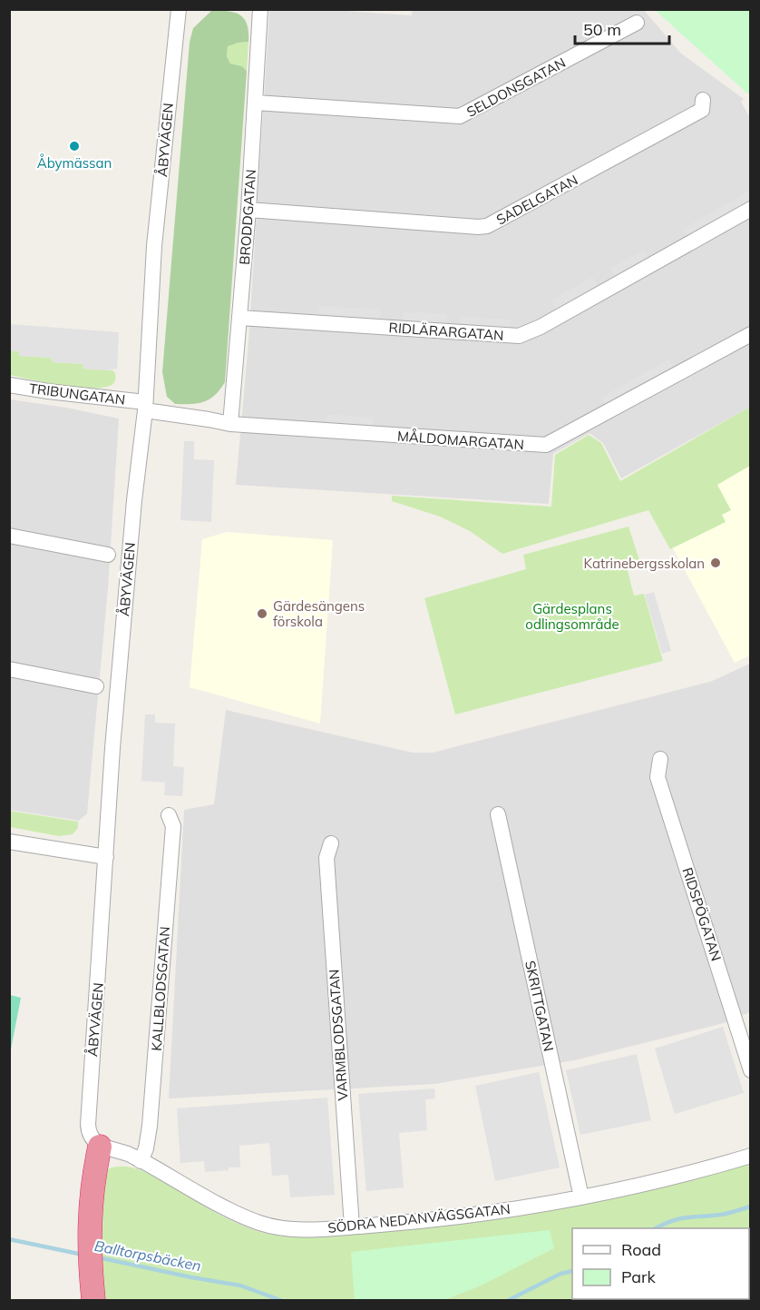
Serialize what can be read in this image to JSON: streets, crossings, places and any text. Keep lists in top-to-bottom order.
{
  "streets": {
    "street": [
      "SELDONSGATAN",
      "ÅBYVÄGEN",
      "SADELGATAN",
      "BRODDGATAN",
      "RIDLÄRARGATAN",
      "TRIBUNGATAN",
      "MÅLDOMARGATAN",
      "RIDSPÖGATAN",
      "KALLBLODSGATAN",
      "SKRITTGATAN",
      "VARMBLODSGATAN",
      "SÖDRA NEDANVÄGSGATAN"
    ]
  },
  "crossings": [
    ["SELDONSGATAN", "BRODDGATAN"],
    ["ÅBYVÄGEN", "TRIBUNGATAN"],
    ["ÅBYVÄGEN", "MÅLDOMARGATAN"],
    ["ÅBYVÄGEN", "SÖDRA NEDANVÄGSGATAN"],
    ["SADELGATAN", "BRODDGATAN"],
    ["BRODDGATAN", "RIDLÄRARGATAN"],
    ["BRODDGATAN", "MÅLDOMARGATAN"],
    ["TRIBUNGATAN", "MÅLDOMARGATAN"],
    ["KALLBLODSGATAN", "SÖDRA NEDANVÄGSGATAN"],
    ["SKRITTGATAN", "SÖDRA NEDANVÄGSGATAN"],
    ["VARMBLODSGATAN", "SÖDRA NEDANVÄGSGATAN"]
  ],
  "water": ["Balltorpsbäcken"],
  "parks": ["Gärdesplans odlingsområde"],
  "places": ["Åbymässan", "Katrinebergsskolan", "Gärdesängens förskola"],
  "legend": ["Road", "Park"],
  "scale_bar": "50 m"
}
